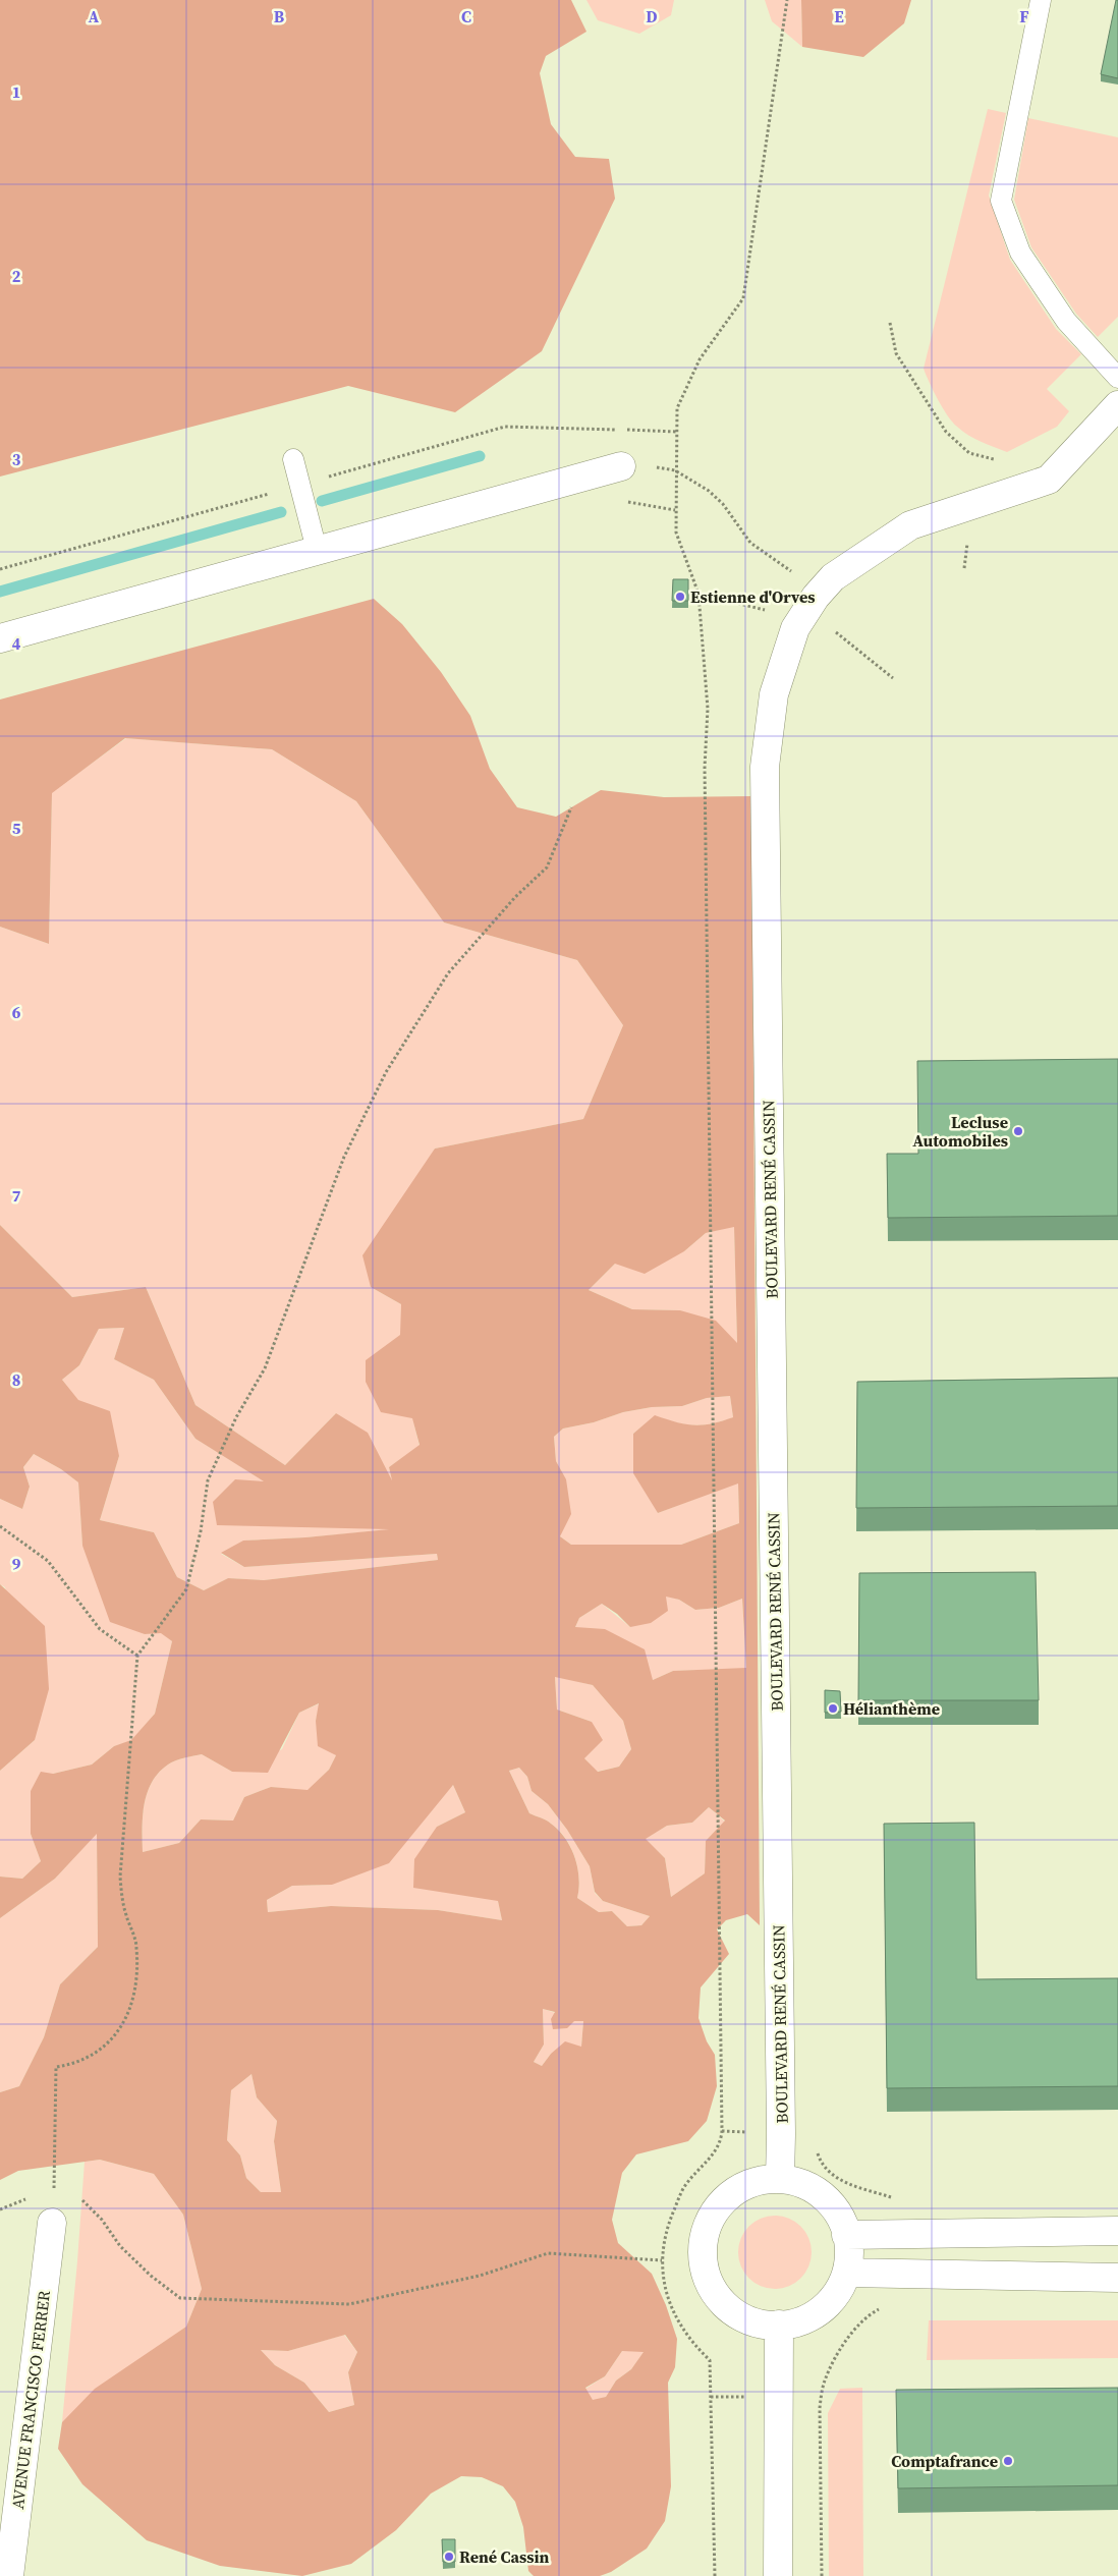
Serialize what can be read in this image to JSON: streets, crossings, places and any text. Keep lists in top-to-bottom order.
{
  "streets": {
    "street": ["BOULEVARD RENÉ CASSIN", "AVENUE FRANCISCO FERRER"]
  },
  "places": [
    "Estienne d'Orves",
    "Lecluse Automobiles",
    "Hélianthème",
    "Comptafrance",
    "René Cassin"
  ],
  "grid": {
    "columns": [
      "A",
      "B",
      "C",
      "D",
      "E",
      "F"
    ],
    "rows": [
      "1",
      "2",
      "3",
      "4",
      "5",
      "6",
      "7",
      "8",
      "9"
    ]
  }
}
